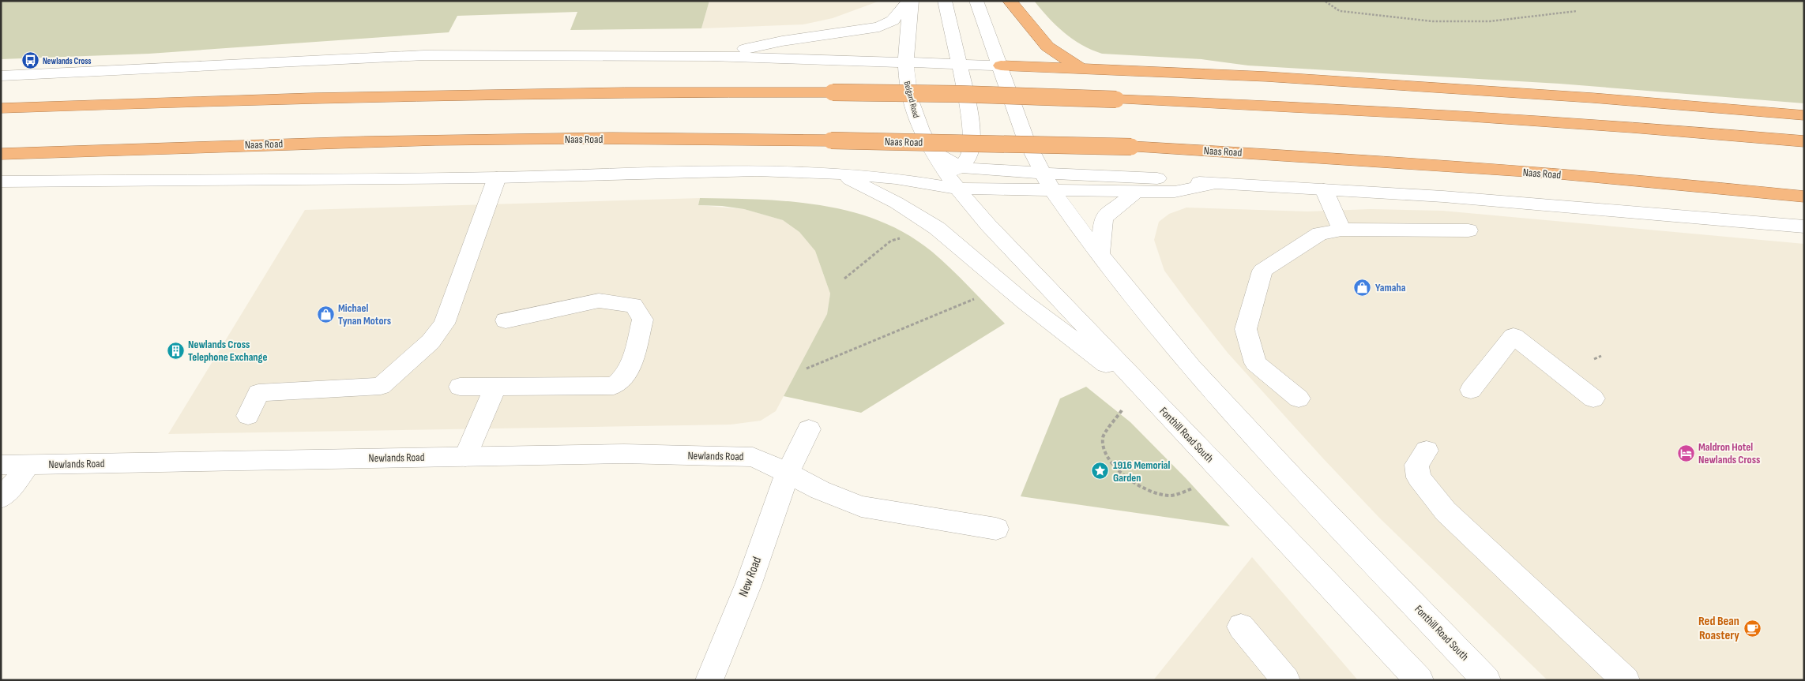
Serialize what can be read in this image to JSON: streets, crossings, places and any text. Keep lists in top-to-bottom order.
{
  "streets": {
    "highway": ["Naas Road"],
    "main road": [
      "Belgard Road",
      "Fonthill Road South",
      "Newlands Road",
      "New Road"
    ]
  },
  "crossings": [
    ["Belgard Road", "Fonthill Road South"],
    ["Newlands Road", "New Road"]
  ],
  "places": {
    "bus stop": ["Newlands Cross"],
    "shop": ["Yamaha", "Michael Tynan Motors"],
    "building": ["Newlands Cross Telephone Exchange"],
    "hotel": ["Maldron Hotel Newlands Cross"],
    "place": ["1916 Memorial Garden"],
    "cafe": ["Red Bean Roastery"]
  }
}
